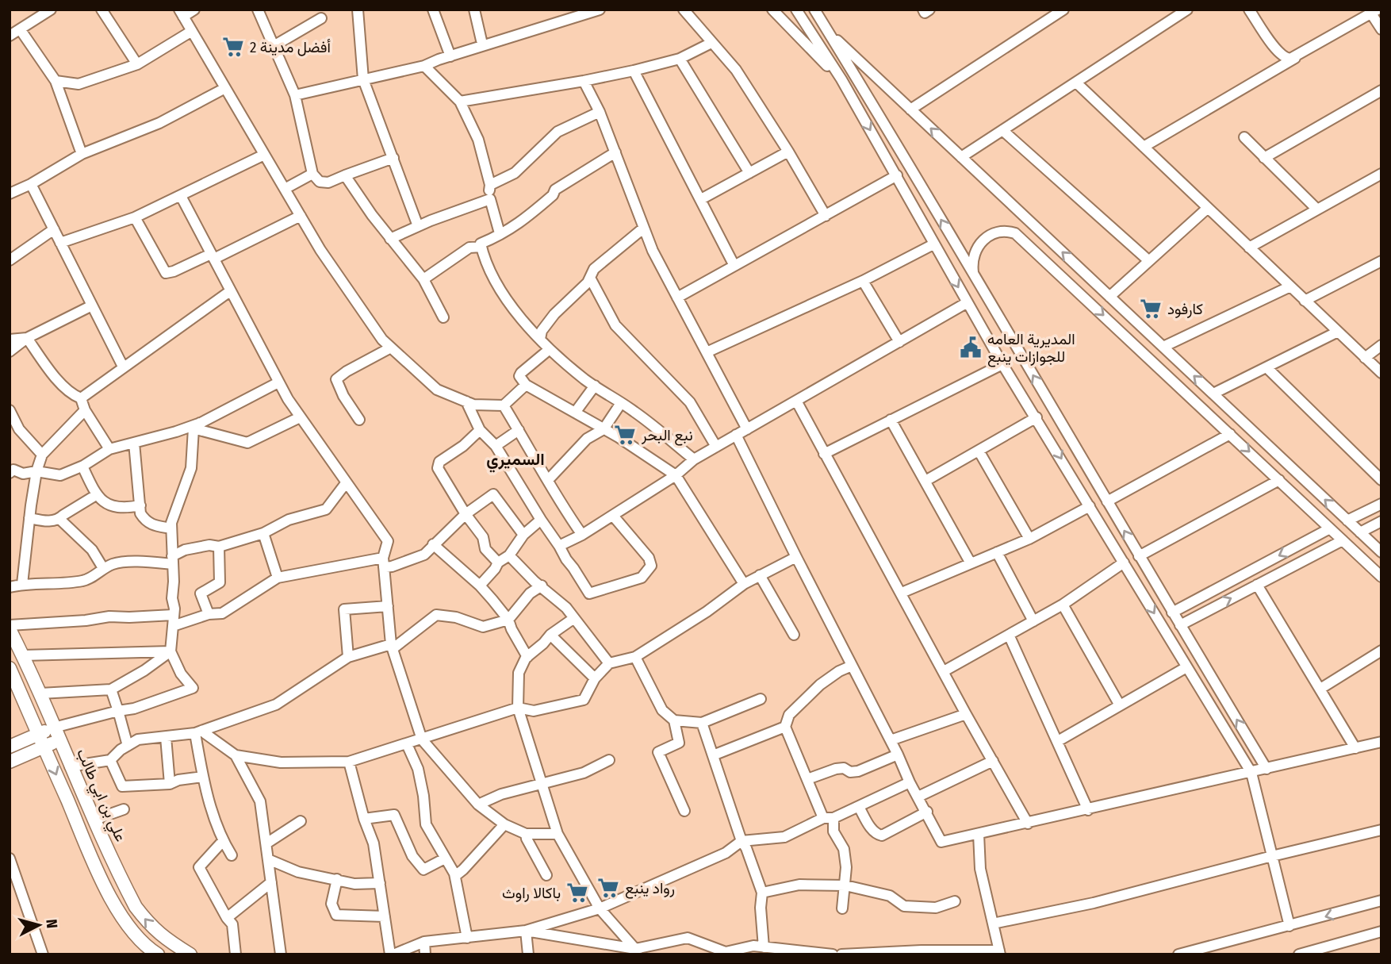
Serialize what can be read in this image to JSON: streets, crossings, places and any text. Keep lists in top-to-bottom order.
{
  "streets": {
    "main road": ["علي بن ابي طالب"]
  },
  "districts": ["السميري"],
  "places": {
    "supermarket": [
      "2 أفضل مدينة",
      "كارفود",
      "نبع البحر",
      "رواد ينبع",
      "باكالا راوث"
    ],
    "public building": ["المديرية العامه للجوازات ينبع"]
  },
  "north": "right"
}
